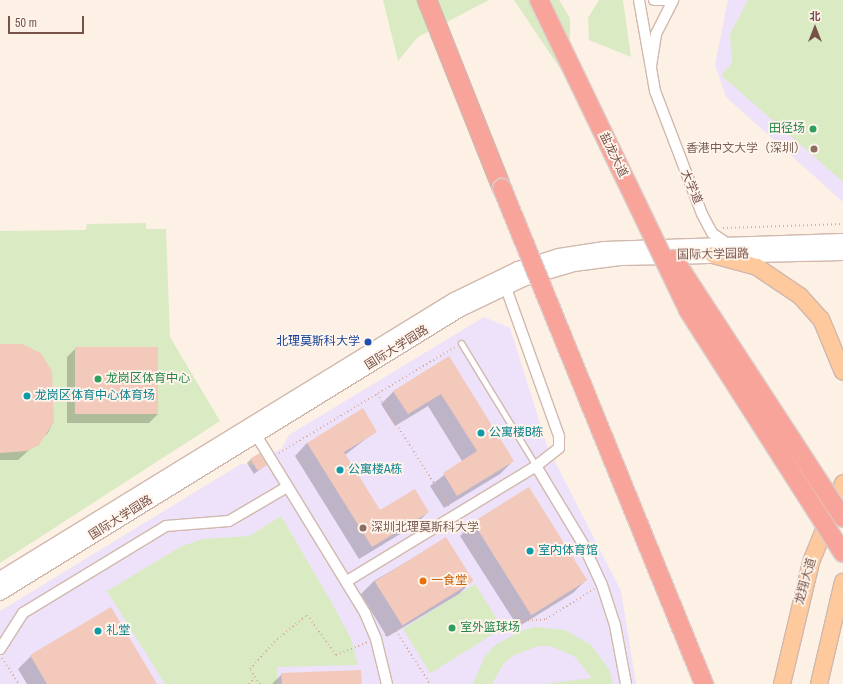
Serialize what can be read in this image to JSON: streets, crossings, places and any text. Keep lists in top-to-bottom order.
{
  "streets": {
    "highway": ["盐龙大道"],
    "main road": ["龙翔大道"],
    "street": ["大学道", "国际大学园路"]
  },
  "crossings": [
    ["大学道", "国际大学园路"]
  ],
  "places": [
    "田径场",
    "香港中文大学（深圳）",
    "北理莫斯科大学",
    "龙岗区体育中心",
    "龙岗区体育中心体育场",
    "公寓楼B栋",
    "公寓楼A栋",
    "深圳北理莫斯科大学",
    "室内体育馆",
    "一食堂",
    "室外篮球场",
    "礼堂"
  ],
  "scale_bar": "50 m",
  "north": "top"
}
